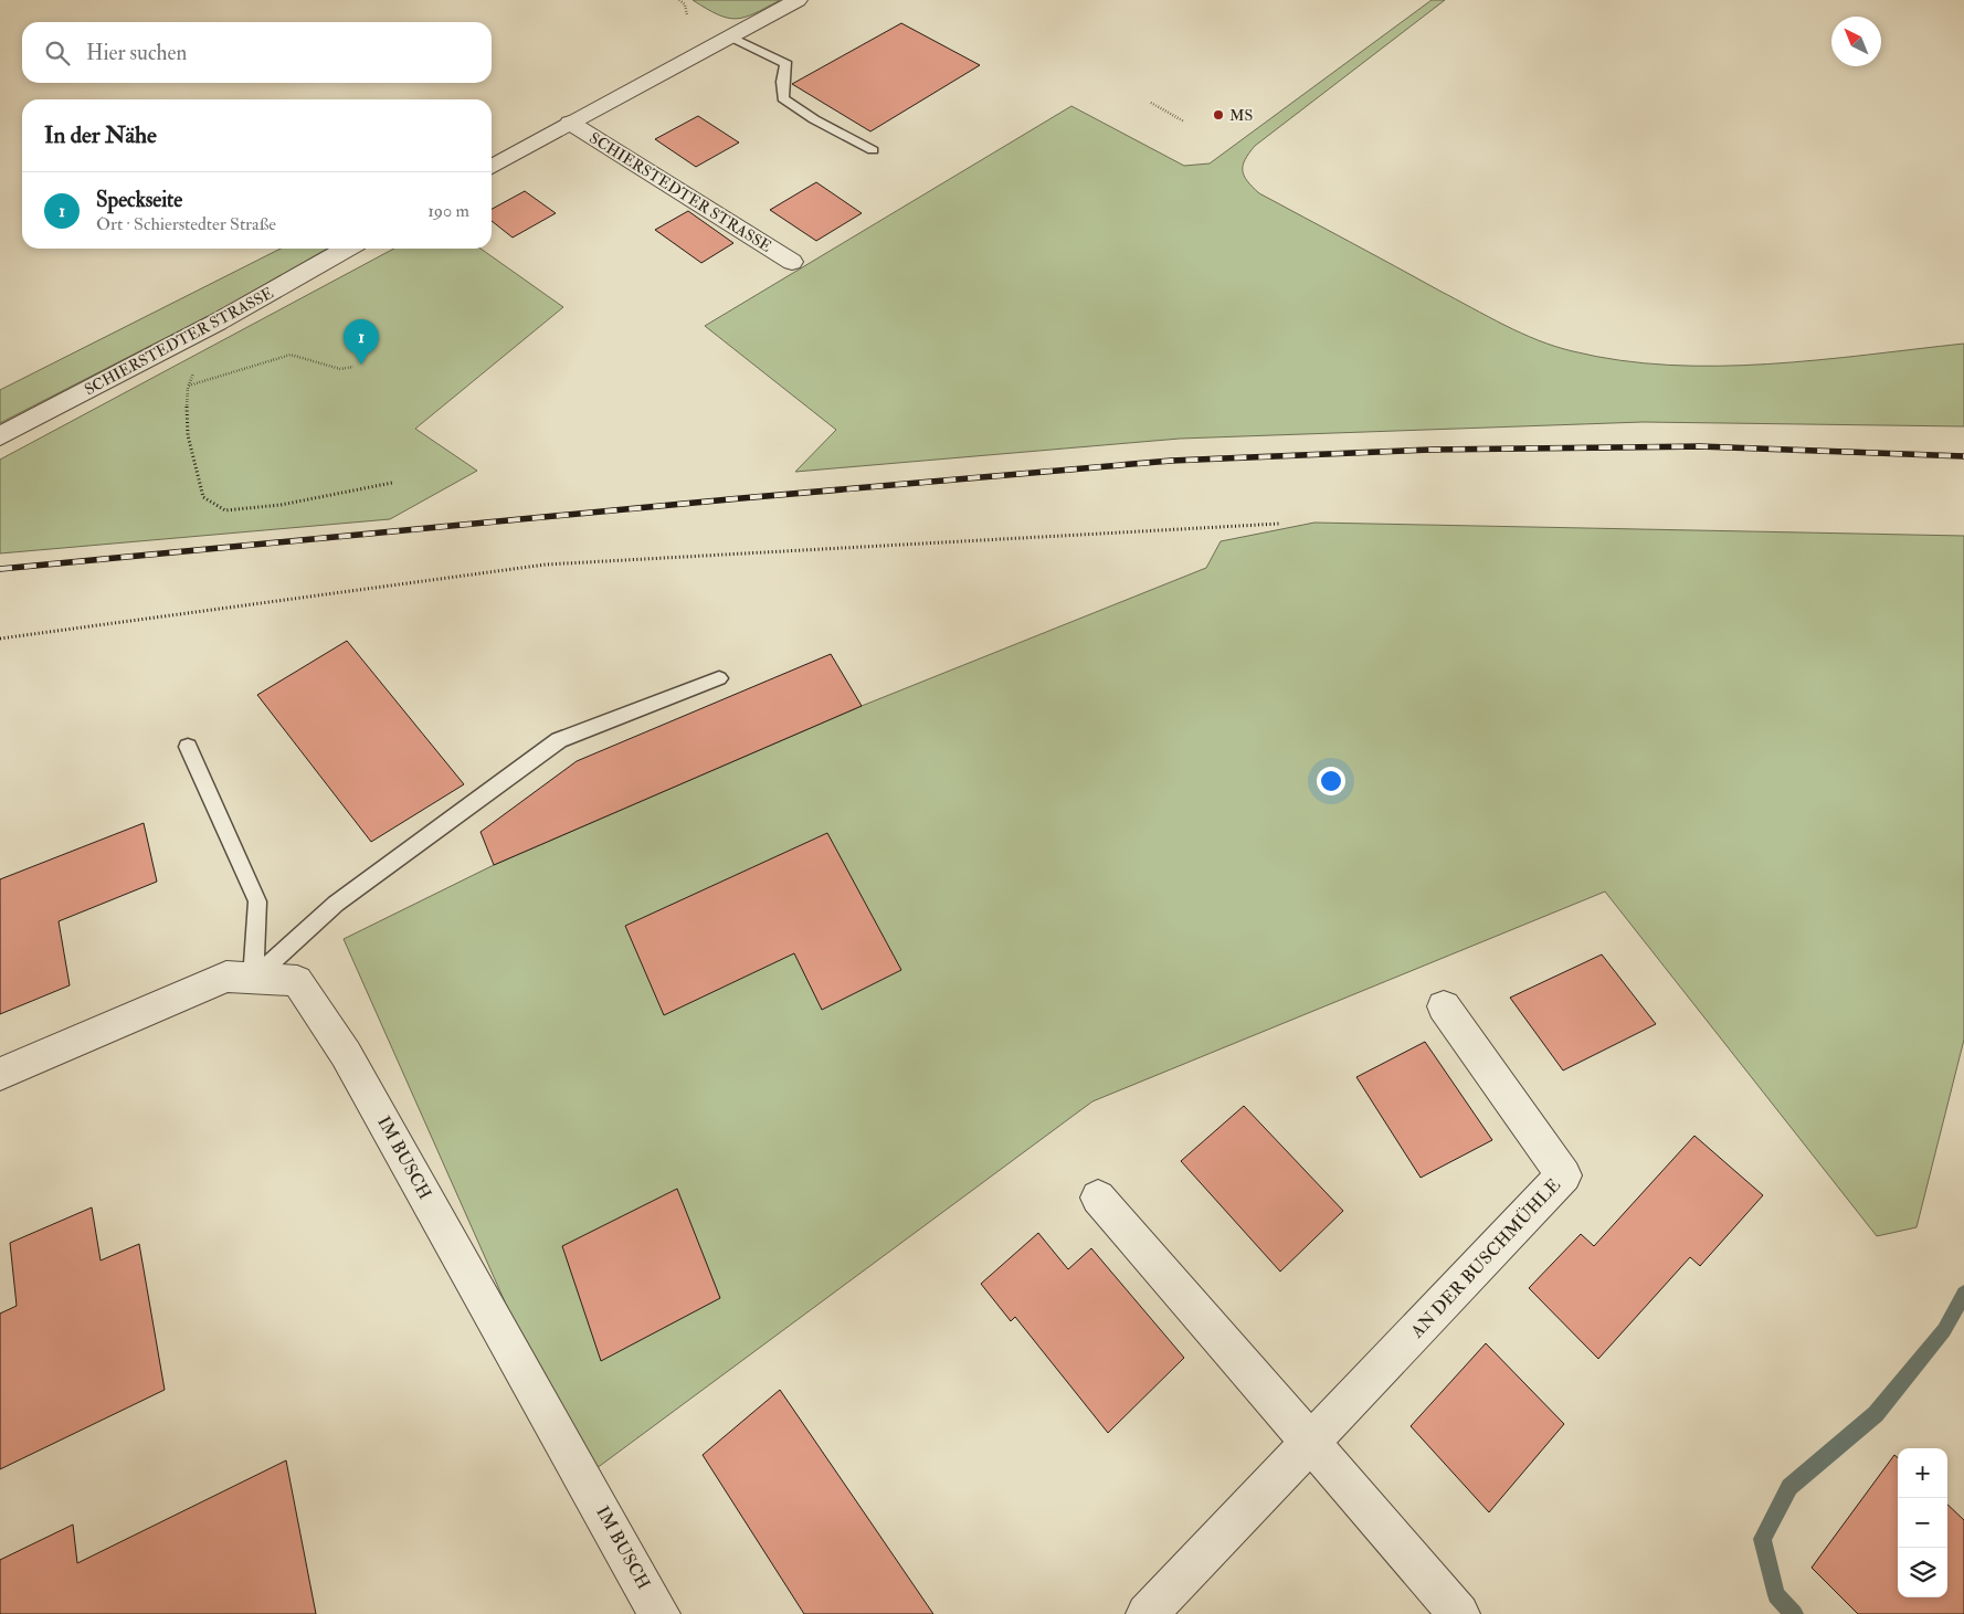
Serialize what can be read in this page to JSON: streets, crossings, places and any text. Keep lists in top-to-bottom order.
{
  "streets": {
    "street": ["SCHIERSTEDTER STRASSE", "IM BUSCH", "AN DER BUSCHMÜHLE"]
  },
  "places": ["MS"],
  "north": "top left",
  "page": {
    "search": "Hier suchen",
    "heading": "In der Nähe",
    "list": [
      {
        "mark": "1",
        "name": "Speckseite",
        "note": "Ort · Schierstedter Straße",
        "value": "190 m"
      }
    ],
    "pins": "1",
    "map_buttons": ["+", "−"]
  }
}
